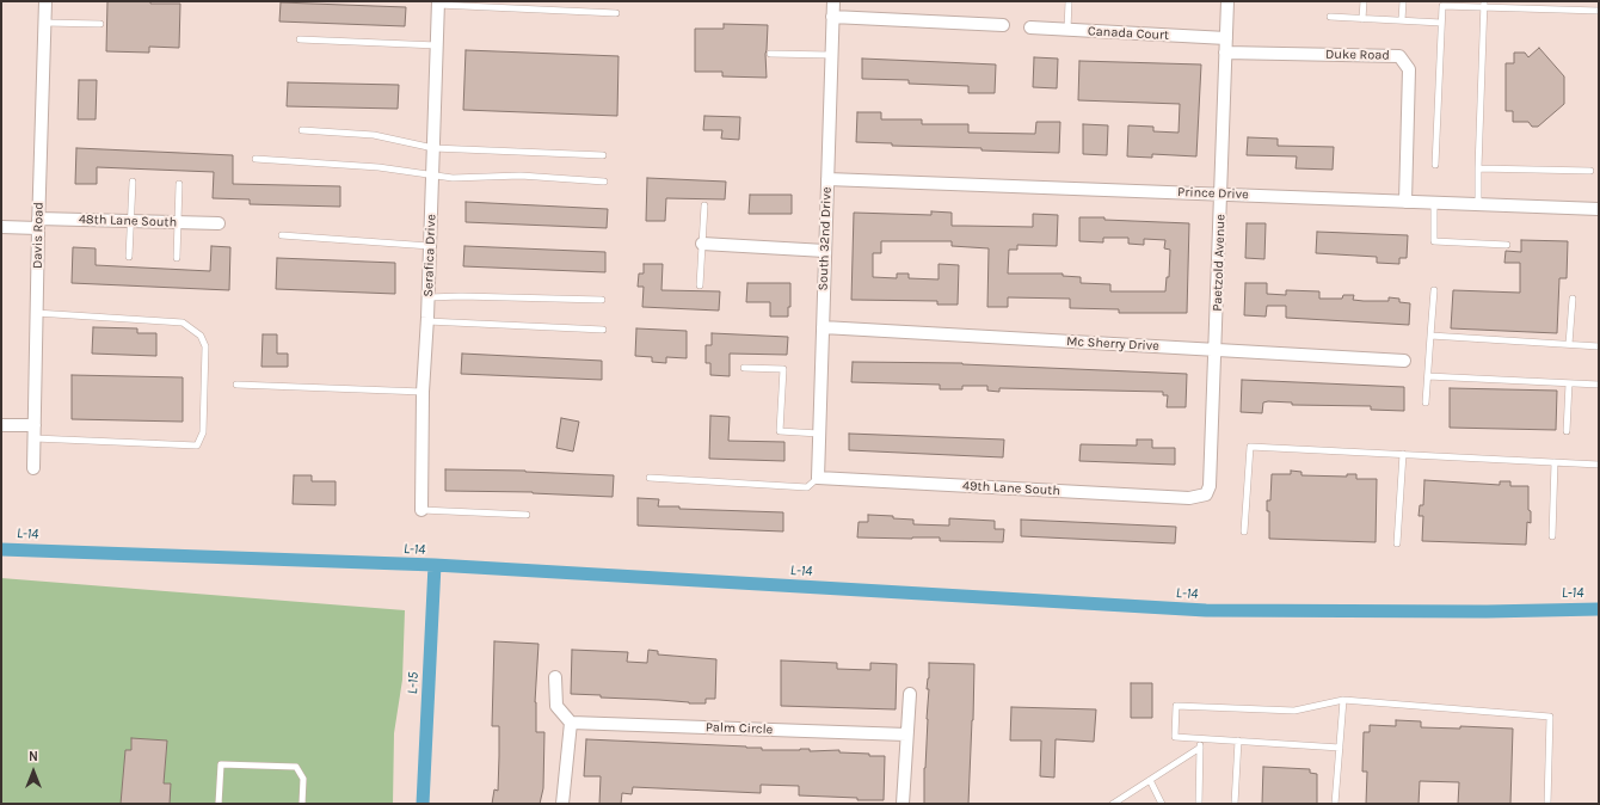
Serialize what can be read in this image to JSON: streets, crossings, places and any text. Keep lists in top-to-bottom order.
{
  "streets": {
    "street": [
      "Canada Court",
      "Duke Road",
      "Prince Drive",
      "48th Lane South",
      "Davis Road",
      "South 32nd Drive",
      "Serafica Drive",
      "Paetzold Avenue",
      "Mc Sherry Drive",
      "49th Lane South",
      "Palm Circle"
    ]
  },
  "crossings": [
    ["Canada Court", "Paetzold Avenue"],
    ["Duke Road", "Prince Drive"],
    ["Duke Road", "Paetzold Avenue"],
    ["Prince Drive", "South 32nd Drive"],
    ["Prince Drive", "Paetzold Avenue"],
    ["48th Lane South", "Davis Road"],
    ["South 32nd Drive", "Mc Sherry Drive"],
    ["South 32nd Drive", "49th Lane South"],
    ["Paetzold Avenue", "Mc Sherry Drive"],
    ["Paetzold Avenue", "49th Lane South"]
  ],
  "water": ["L-14", "L-15"],
  "north": "top"
}
